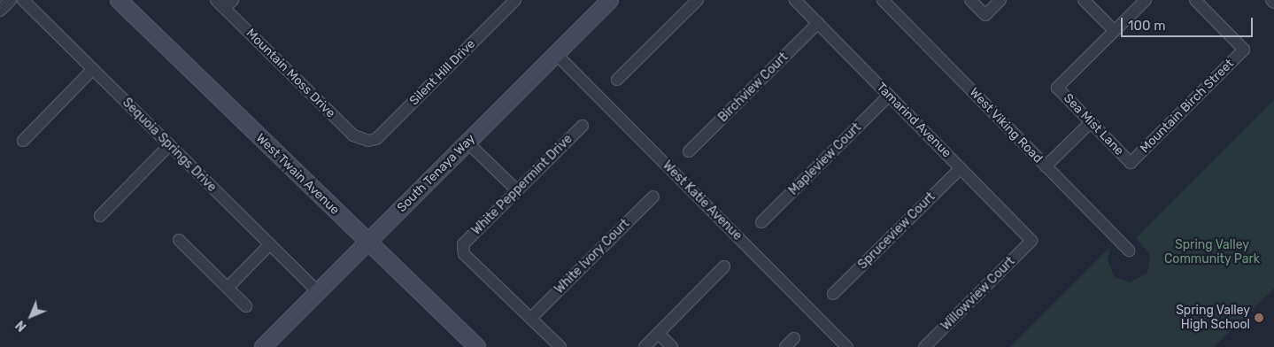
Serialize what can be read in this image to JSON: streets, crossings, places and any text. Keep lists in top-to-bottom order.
{
  "streets": {
    "street": [
      "Silent Hill Drive",
      "Mountain Moss Drive",
      "Birchview Court",
      "Mountain Birch Street",
      "Tamarind Avenue",
      "Sea Mist Lane",
      "West Viking Road",
      "Sequoia Springs Drive",
      "Mapleview Court",
      "South Tenaya Way",
      "West Twain Avenue",
      "White Peppermint Drive",
      "West Katie Avenue",
      "Spruceview Court",
      "White Ivory Court",
      "Willowview Court"
    ]
  },
  "crossings": [
    ["Silent Hill Drive", "Mountain Moss Drive"],
    ["Birchview Court", "Tamarind Avenue"],
    ["Mountain Birch Street", "Sea Mist Lane"],
    ["Tamarind Avenue", "Mapleview Court"],
    ["Tamarind Avenue", "Spruceview Court"],
    ["Tamarind Avenue", "Willowview Court"],
    ["Sequoia Springs Drive", "South Tenaya Way"],
    ["South Tenaya Way", "West Twain Avenue"],
    ["South Tenaya Way", "West Katie Avenue"],
    ["White Peppermint Drive", "White Ivory Court"]
  ],
  "parks": ["Spring Valley Community Park"],
  "places": ["Spring Valley High School"],
  "scale_bar": "100 m",
  "north": "bottom left"
}
